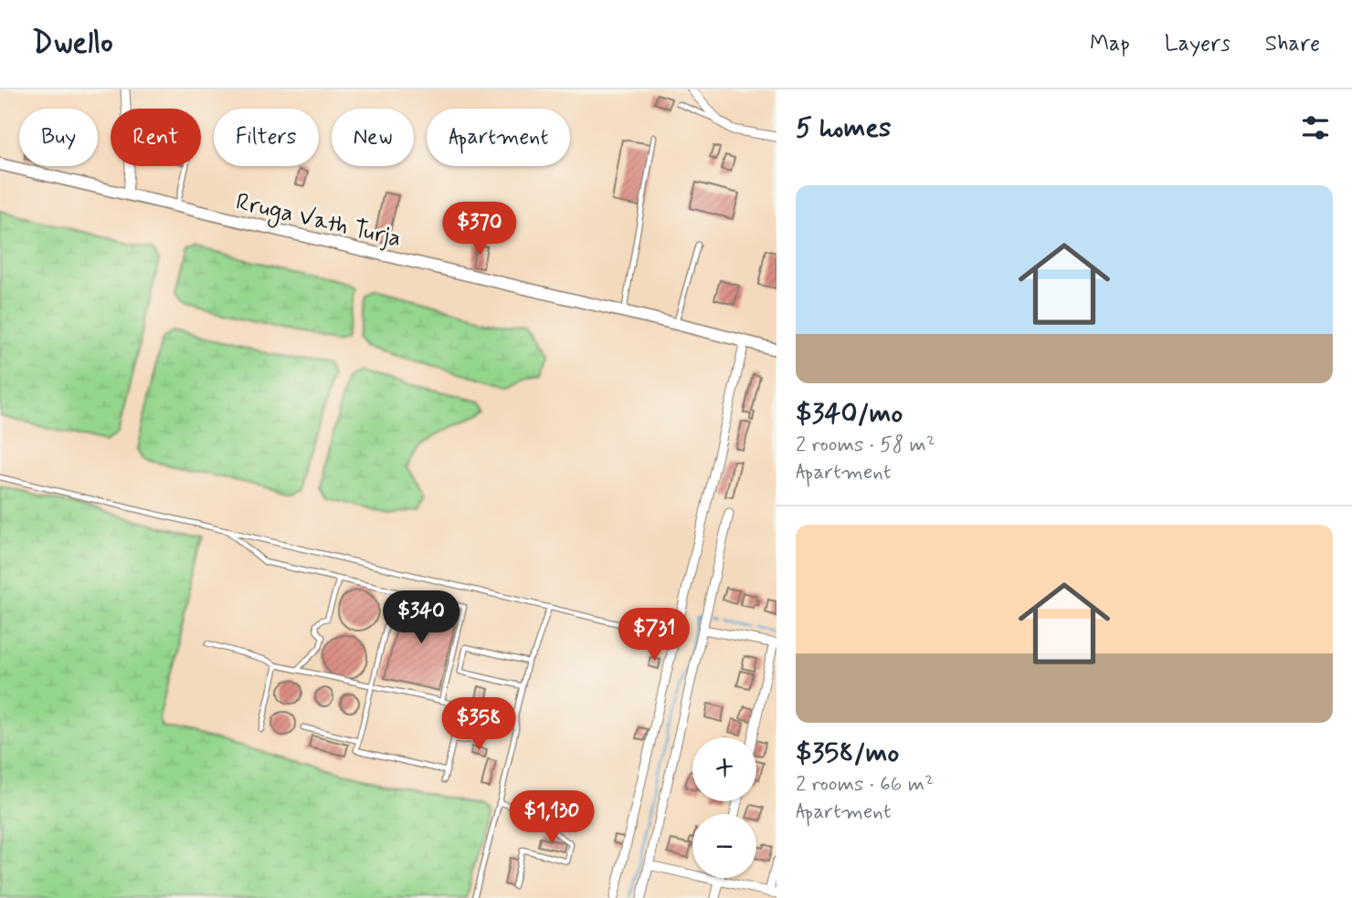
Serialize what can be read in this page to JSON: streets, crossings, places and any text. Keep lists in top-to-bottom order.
{
  "streets": {
    "street": ["Rruga Vath Turja"]
  },
  "page": {
    "header": "Dwello",
    "nav": ["Map", "Layers", "Share"],
    "heading": "5 homes",
    "chip": [
      "Buy",
      "Rent",
      "Filters",
      "New",
      "Apartment"
    ],
    "list": [
      {
        "name": "$340/mo",
        "note": "2 rooms · 58 m² · Apartment"
      },
      {
        "name": "$358/mo",
        "note": "2 rooms · 66 m² · Apartment"
      }
    ],
    "price": [
      "$370",
      "$340",
      "$731",
      "$358",
      "$1,130"
    ],
    "map_buttons": ["+", "−"]
  }
}
